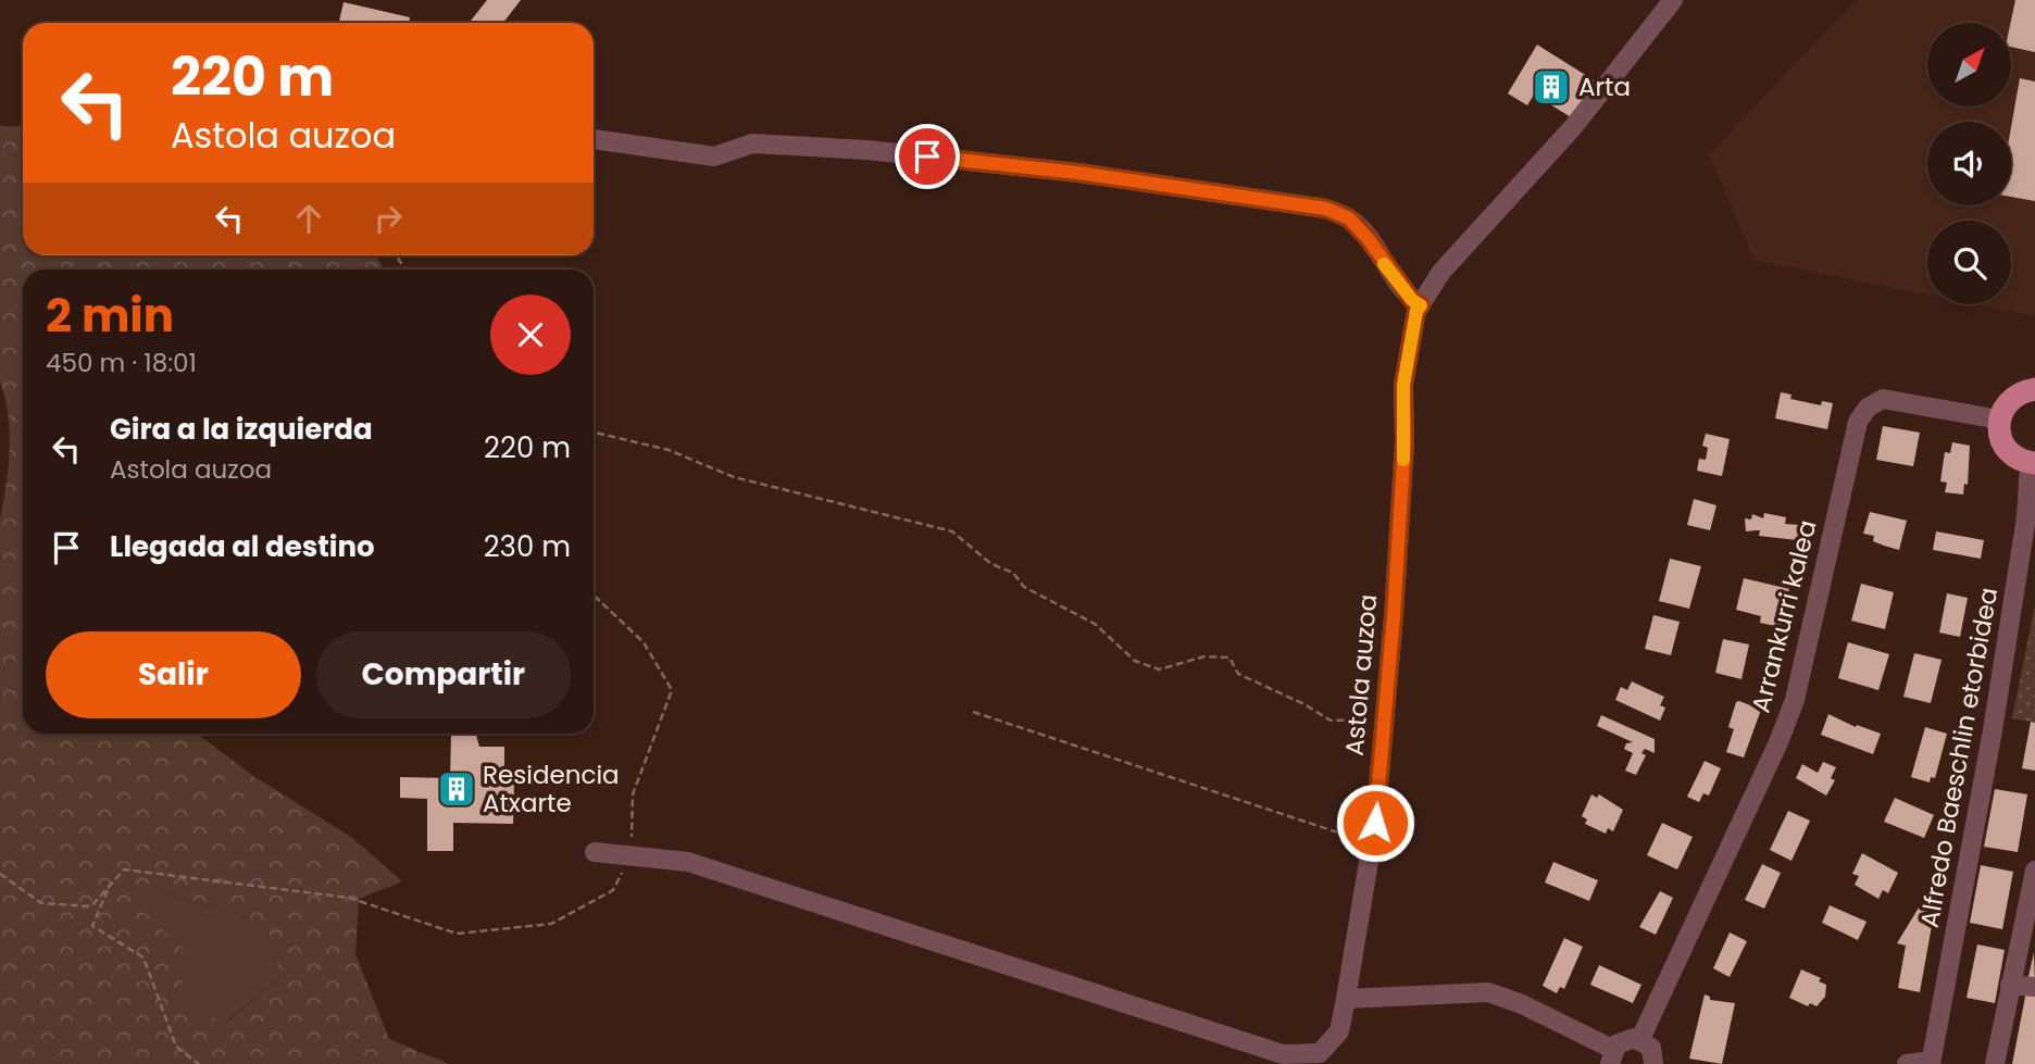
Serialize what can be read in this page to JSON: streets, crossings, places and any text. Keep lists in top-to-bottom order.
{
  "streets": {
    "street": ["Arrankurri kalea", "Astola auzoa", "Alfredo Baeschlin etorbidea"]
  },
  "places": {
    "building": ["Arta", "Residencia Atxarte"]
  },
  "north": "top right",
  "page": {
    "turn": ["220 m", "Astola auzoa"],
    "heading": ["2 min", "450 m · 18:01"],
    "list": [
      {
        "name": "Gira a la izquierda",
        "note": "Astola auzoa",
        "value": "220 m"
      },
      {
        "name": "Llegada al destino",
        "value": "230 m"
      }
    ],
    "buttons": ["Salir", "Compartir"]
  }
}
